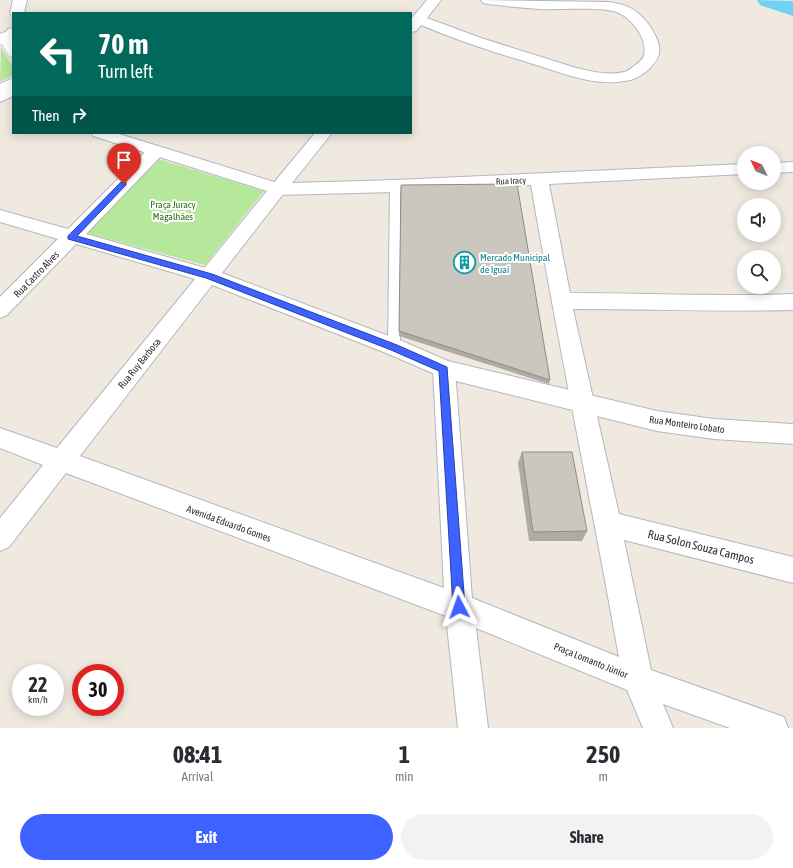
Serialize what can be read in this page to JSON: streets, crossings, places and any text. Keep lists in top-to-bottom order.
{
  "streets": {
    "street": [
      "Rua Iracy",
      "Rua Castro Alves",
      "Rua Ruy Barbosa",
      "Rua Monteiro Lobato",
      "Avenida Eduardo Gomes",
      "Rua Solon Souza Campos",
      "Praça Lomanto Júnior"
    ]
  },
  "crossings": [
    ["Rua Iracy", "Rua Ruy Barbosa"],
    ["Rua Iracy", "Praça Lomanto Júnior"],
    ["Rua Ruy Barbosa", "Avenida Eduardo Gomes"],
    ["Rua Monteiro Lobato", "Praça Lomanto Júnior"],
    ["Avenida Eduardo Gomes", "Praça Lomanto Júnior"],
    ["Rua Solon Souza Campos", "Praça Lomanto Júnior"]
  ],
  "parks": ["Praça Juracy Magalhães"],
  "places": {
    "building": ["Mercado Municipal de Iguaí"]
  },
  "north": "top left",
  "page": {
    "turn": ["70 m", "Turn left"],
    "then": "Then",
    "speed": "22 km/h",
    "limit": "30",
    "eta": [
      "08:41",
      "Arrival",
      "1",
      "min",
      "250",
      "m"
    ],
    "buttons": ["Exit", "Share"]
  }
}
